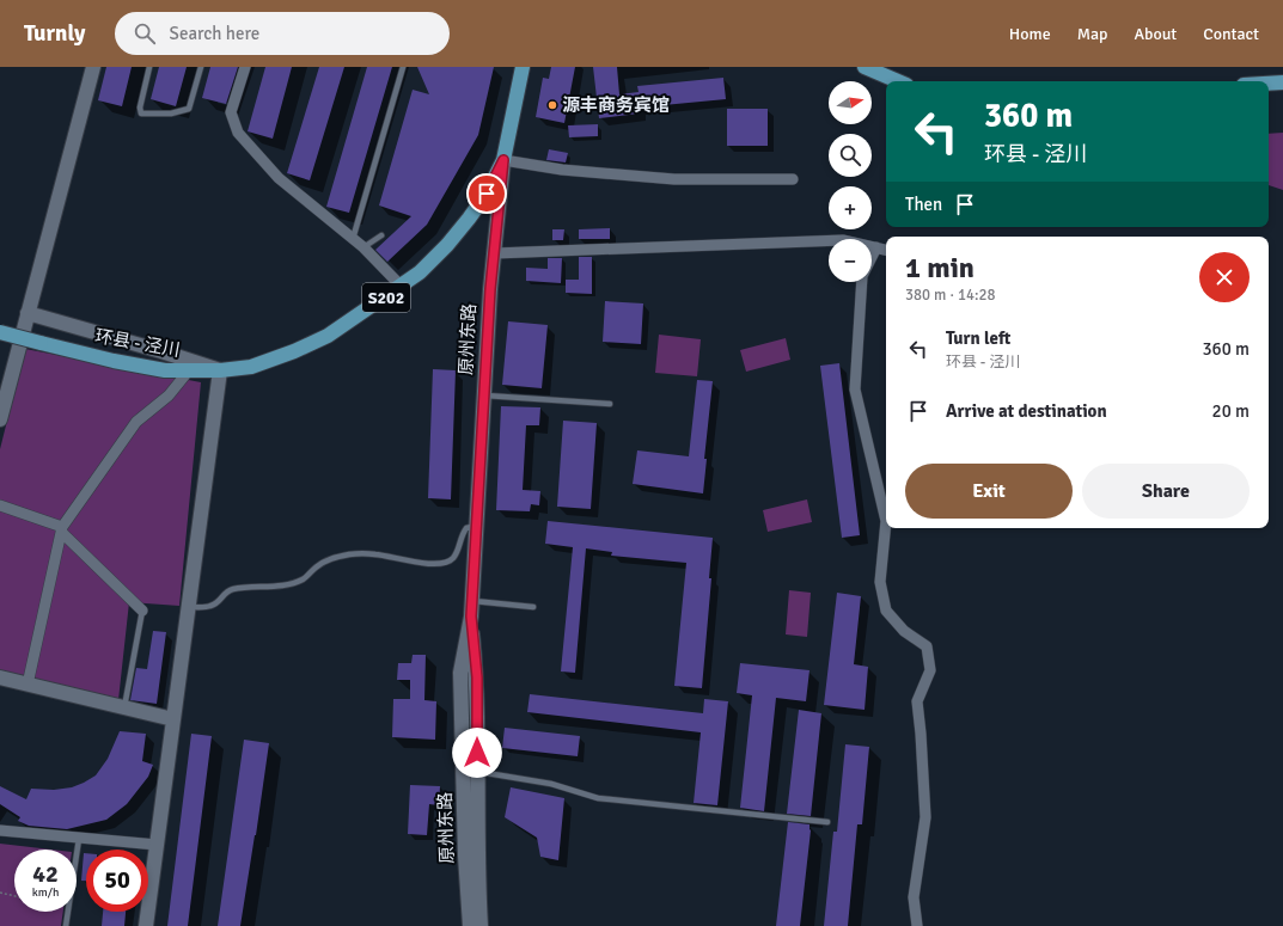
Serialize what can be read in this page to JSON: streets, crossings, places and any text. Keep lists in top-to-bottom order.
{
  "streets": {
    "main road": ["S202", "原州东路", "环县 - 泾川"]
  },
  "crossings": [
    ["原州东路", "环县 - 泾川"]
  ],
  "places": ["源丰商务宾馆"],
  "north": "right",
  "page": {
    "header": "Turnly",
    "search": "Search here",
    "nav": [
      "Home",
      "Map",
      "About",
      "Contact"
    ],
    "map_buttons": ["+", "−"],
    "turn": ["360 m", "环县 - 泾川"],
    "then": "Then",
    "heading": ["1 min", "380 m · 14:28"],
    "list": [
      {
        "name": "Turn left",
        "note": "环县 - 泾川",
        "value": "360 m"
      },
      {
        "name": "Arrive at destination",
        "value": "20 m"
      }
    ],
    "buttons": ["Exit", "Share"],
    "speed": "42 km/h",
    "limit": "50"
  }
}
